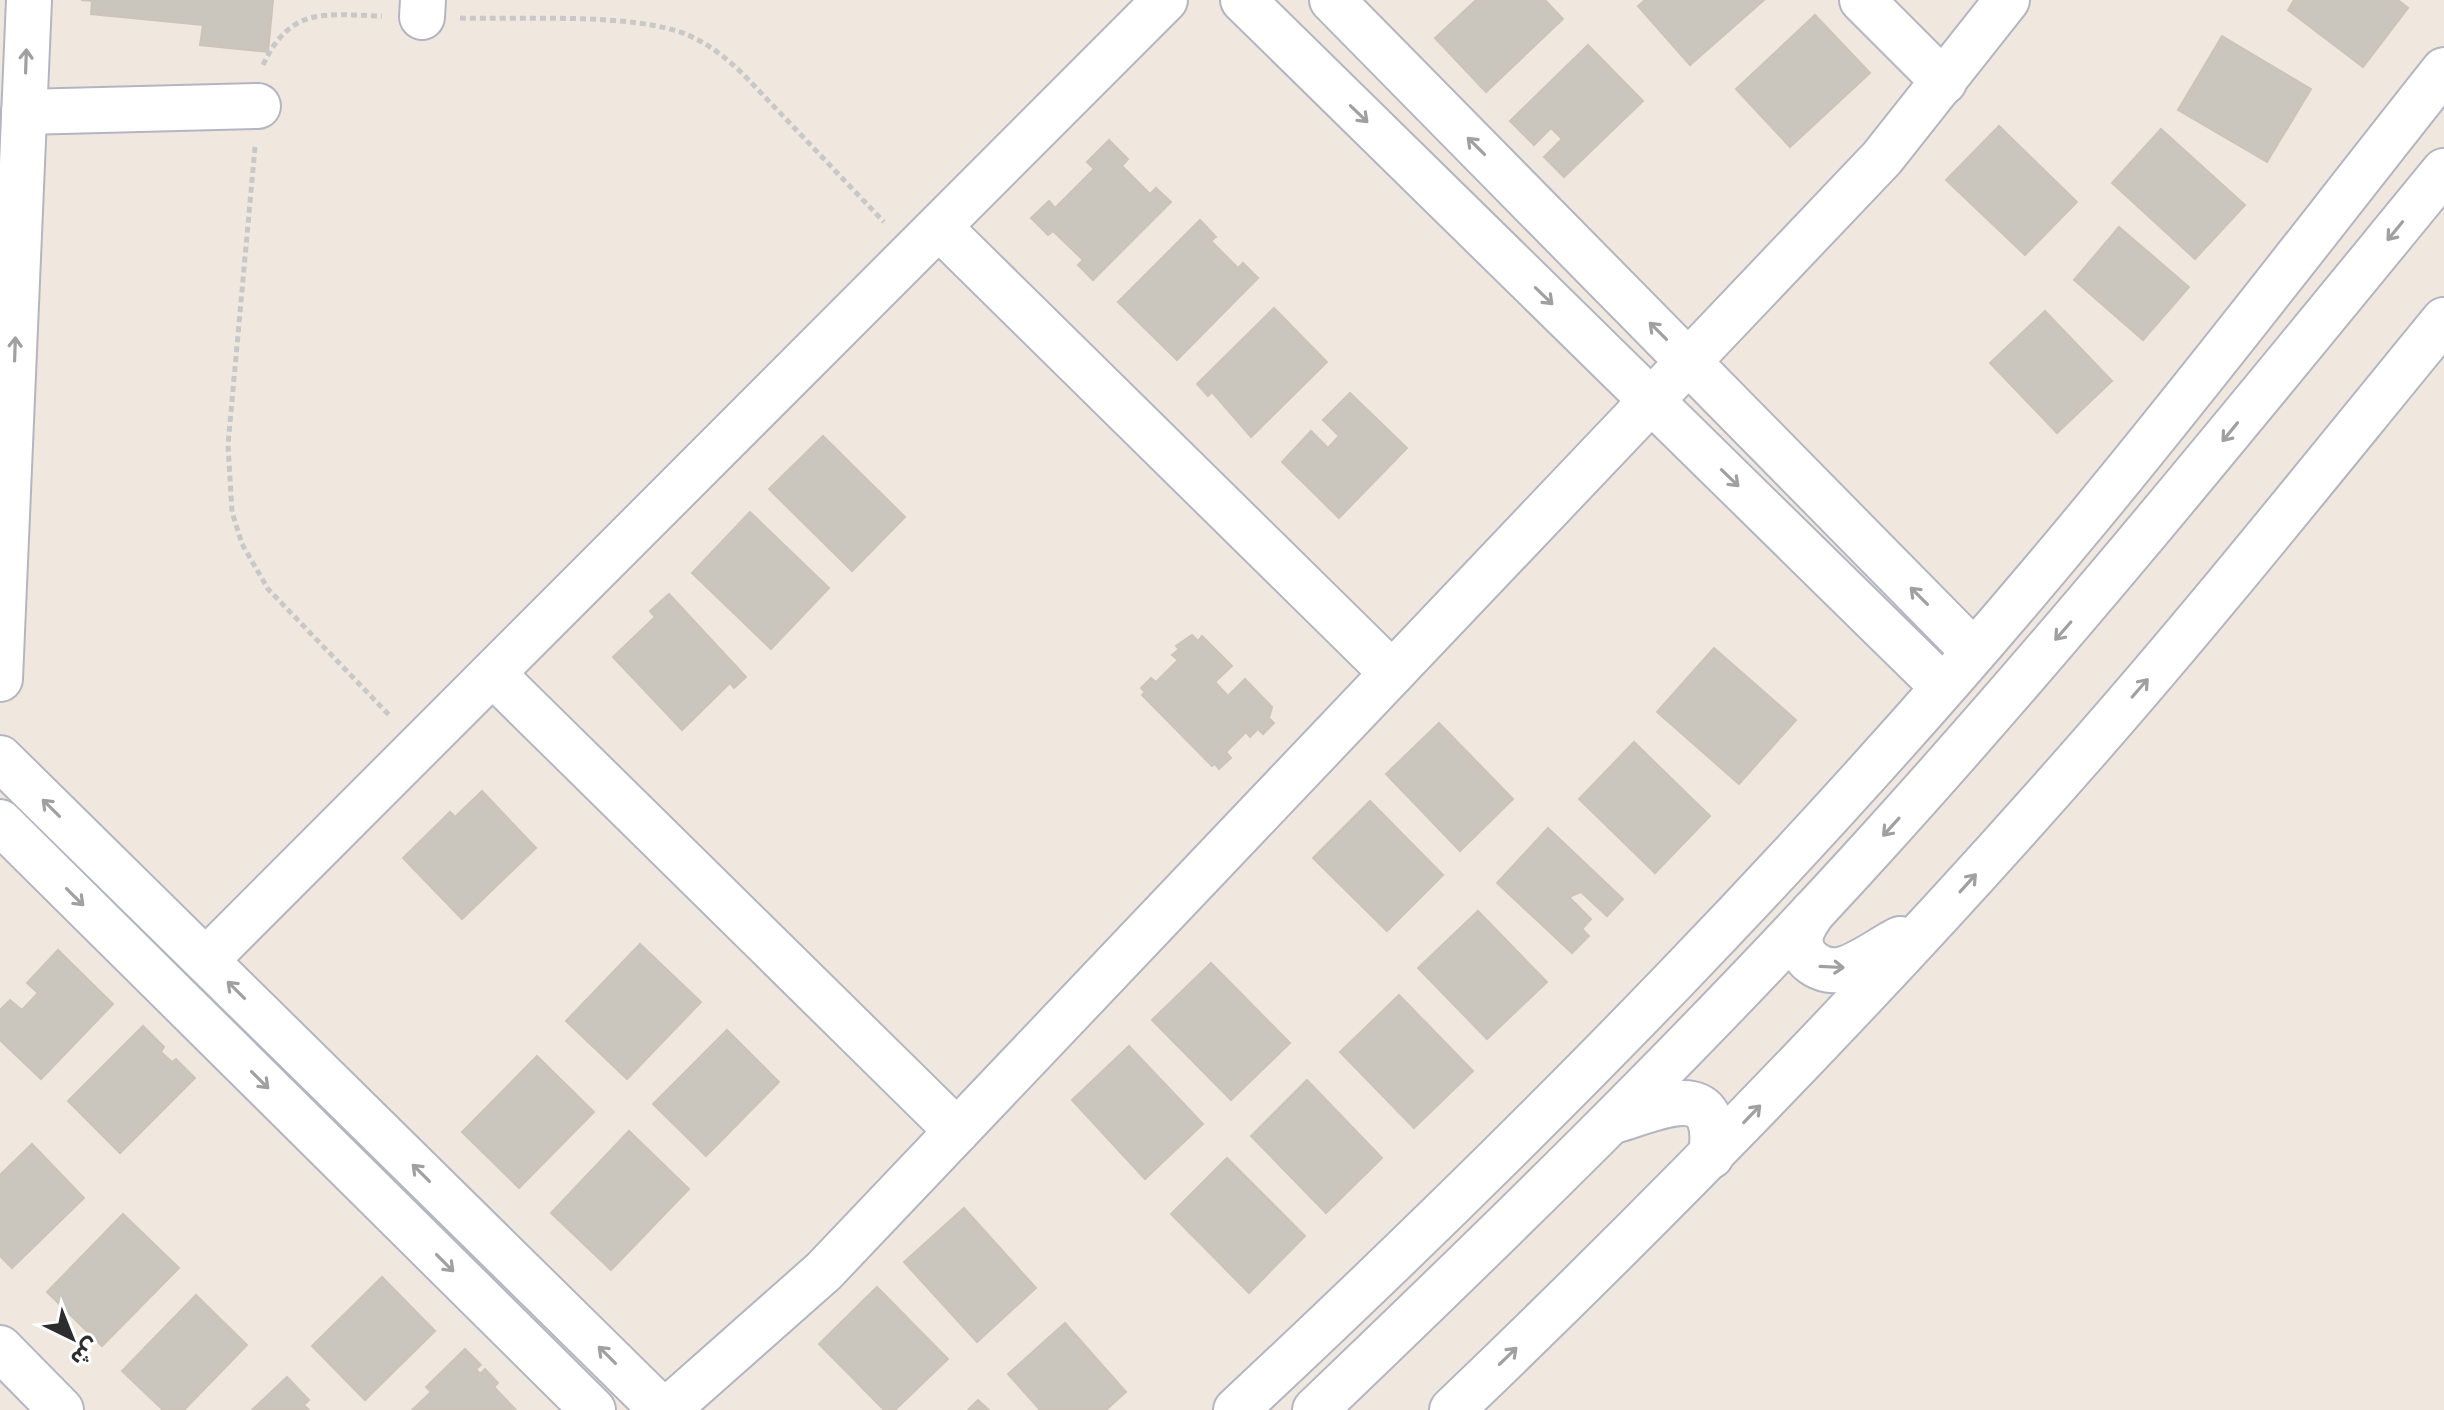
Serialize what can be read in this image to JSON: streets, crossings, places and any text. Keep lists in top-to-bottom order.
{
  "north": "bottom right"
}
